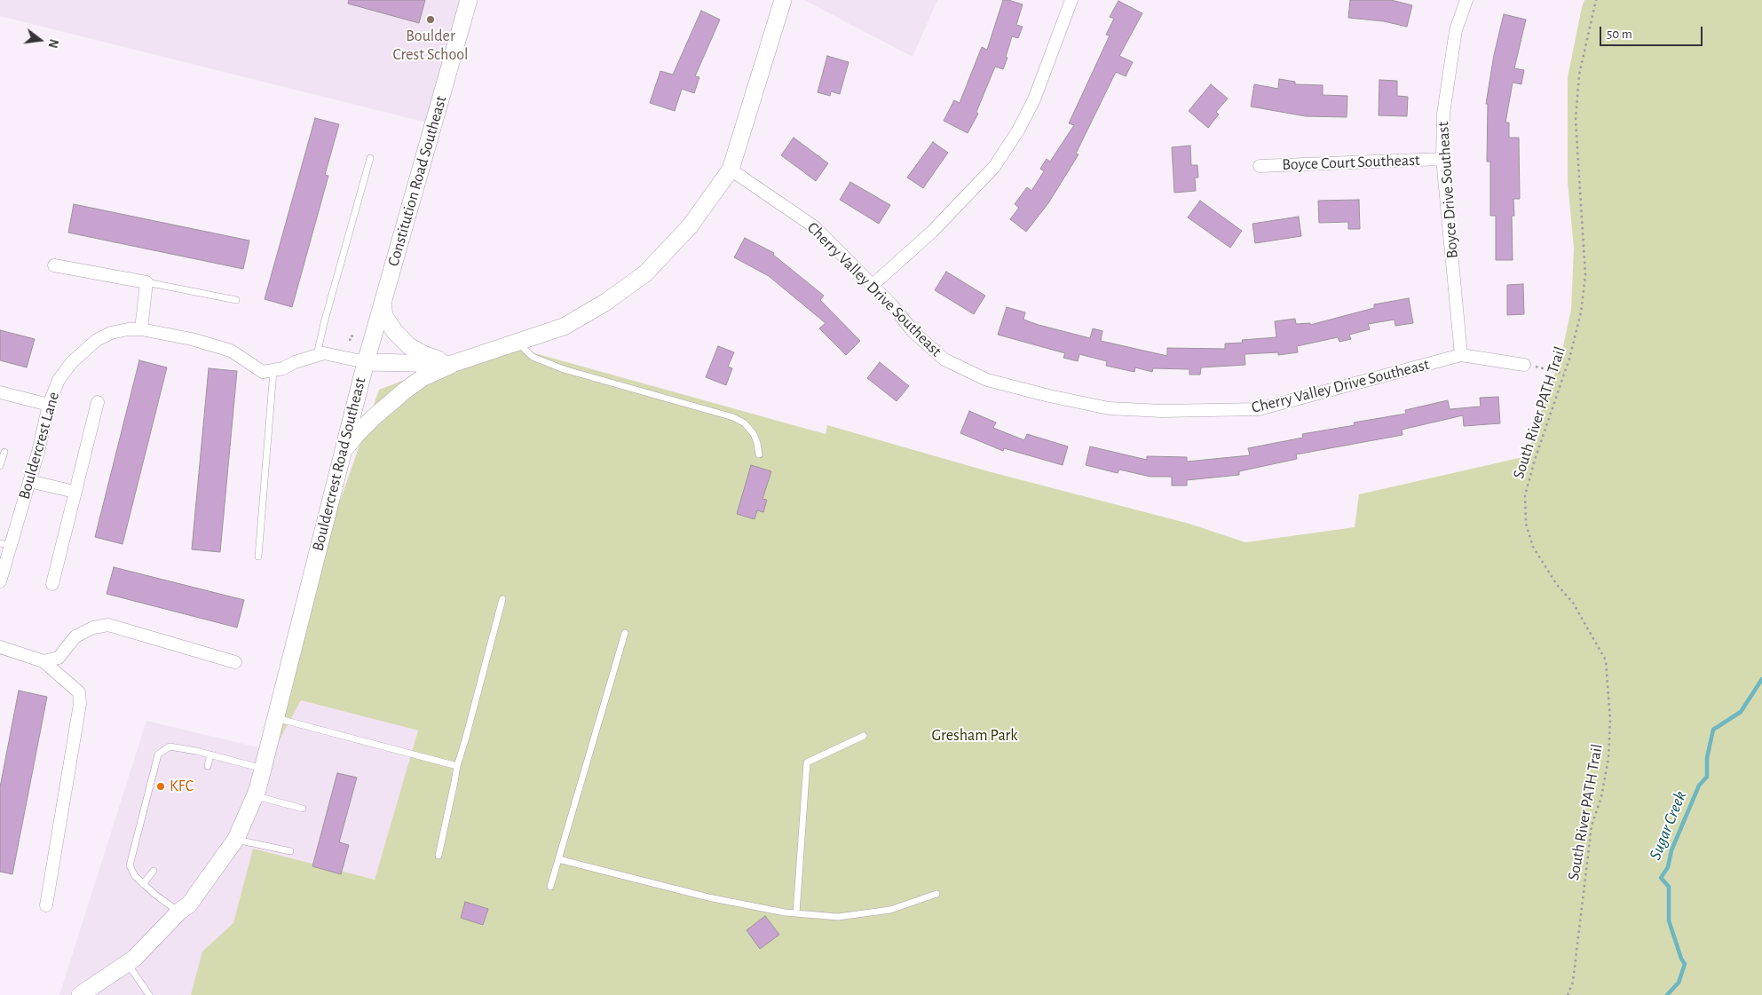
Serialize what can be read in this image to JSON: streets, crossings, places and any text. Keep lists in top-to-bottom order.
{
  "streets": {
    "street": [
      "Boyce Court Southeast",
      "Constitution Road Southeast",
      "Boyce Drive Southeast",
      "Cherry Valley Drive Southeast",
      "Bouldercrest Lane",
      "Bouldercrest Road Southeast"
    ],
    "path": ["South River PATH Trail"]
  },
  "crossings": [
    ["Boyce Court Southeast", "Boyce Drive Southeast"],
    ["Constitution Road Southeast", "Bouldercrest Road Southeast"],
    ["Boyce Drive Southeast", "Cherry Valley Drive Southeast"],
    ["Cherry Valley Drive Southeast", "Bouldercrest Road Southeast"]
  ],
  "water": ["Sugar Creek"],
  "parks": ["Gresham Park"],
  "places": ["Boulder Crest School", "KFC"],
  "scale_bar": "50 m",
  "north": "right"
}
